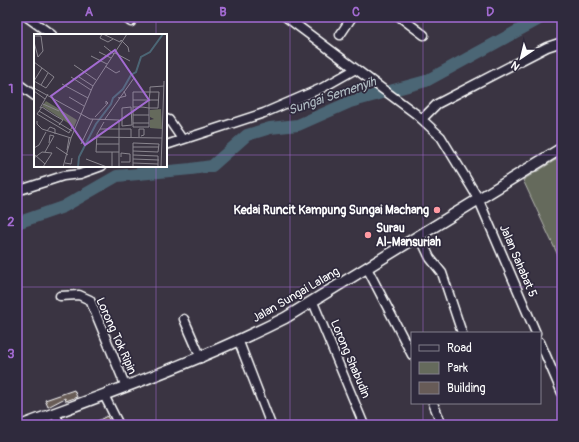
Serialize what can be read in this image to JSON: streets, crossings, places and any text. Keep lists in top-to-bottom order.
{
  "streets": {
    "street": [
      "Jalan Sahabat 5",
      "Jalan Sungai Lalang",
      "Lorong Tok Ripin",
      "Lorong Shabudin"
    ]
  },
  "crossings": [
    ["Jalan Sahabat 5", "Jalan Sungai Lalang"],
    ["Jalan Sungai Lalang", "Lorong Tok Ripin"],
    ["Jalan Sungai Lalang", "Lorong Shabudin"]
  ],
  "water": ["Sungai Semenyih"],
  "places": ["Kedai Runcit Kampung Sungai Machang", "Surau Al-Mansuriah"],
  "legend": ["Road", "Park", "Building"],
  "north": "bottom left",
  "grid": {
    "columns": [
      "A",
      "B",
      "C",
      "D"
    ],
    "rows": ["1", "2", "3"]
  }
}
